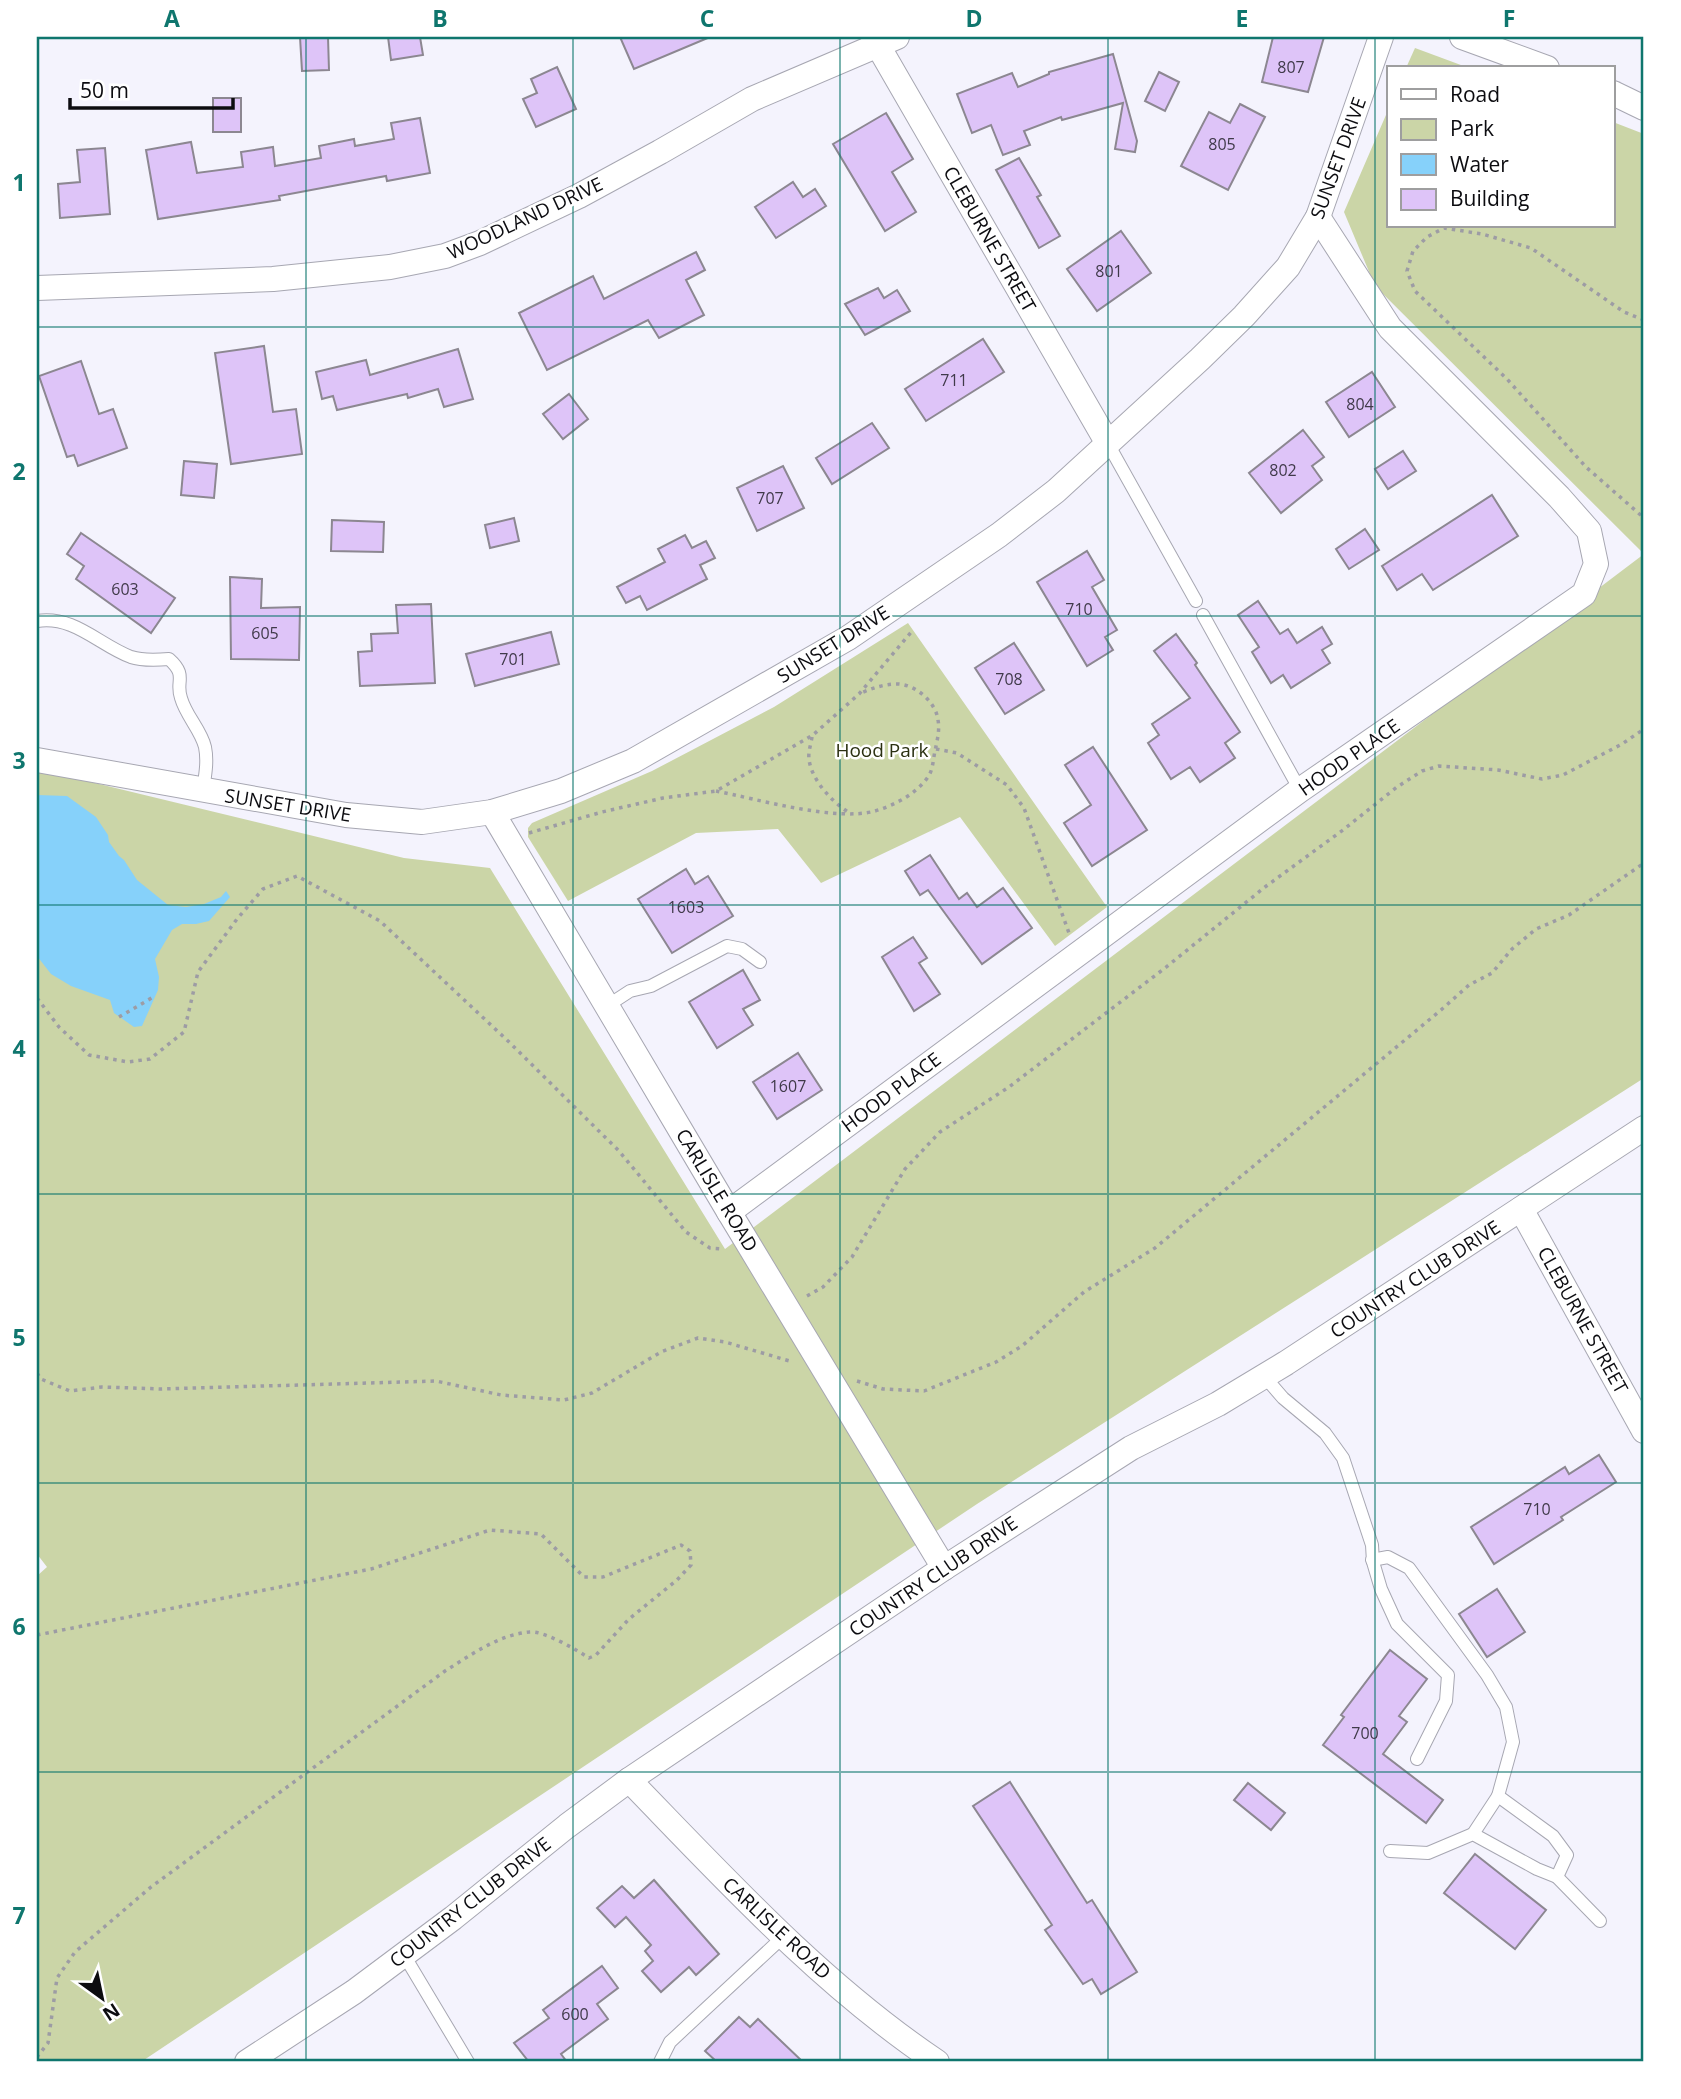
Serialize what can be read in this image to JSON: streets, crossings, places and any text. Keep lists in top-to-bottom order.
{
  "streets": {
    "street": [
      "SUNSET DRIVE",
      "WOODLAND DRIVE",
      "CLEBURNE STREET",
      "HOOD PLACE",
      "CARLISLE ROAD",
      "COUNTRY CLUB DRIVE"
    ]
  },
  "crossings": [
    ["SUNSET DRIVE", "CLEBURNE STREET"],
    ["SUNSET DRIVE", "HOOD PLACE"],
    ["SUNSET DRIVE", "CARLISLE ROAD"],
    ["WOODLAND DRIVE", "CLEBURNE STREET"],
    ["CLEBURNE STREET", "COUNTRY CLUB DRIVE"],
    ["HOOD PLACE", "CARLISLE ROAD"],
    ["CARLISLE ROAD", "COUNTRY CLUB DRIVE"]
  ],
  "parks": ["Hood Park"],
  "house_numbers": [
    "807",
    "805",
    "801",
    "711",
    "804",
    "802",
    "707",
    "603",
    "710",
    "605",
    "701",
    "708",
    "1603",
    "1607",
    "710",
    "700",
    "600"
  ],
  "legend": [
    "Road",
    "Park",
    "Water",
    "Building"
  ],
  "scale_bar": "50 m",
  "north": "bottom right",
  "grid": {
    "columns": [
      "A",
      "B",
      "C",
      "D",
      "E",
      "F"
    ],
    "rows": [
      "1",
      "2",
      "3",
      "4",
      "5",
      "6",
      "7"
    ]
  }
}
